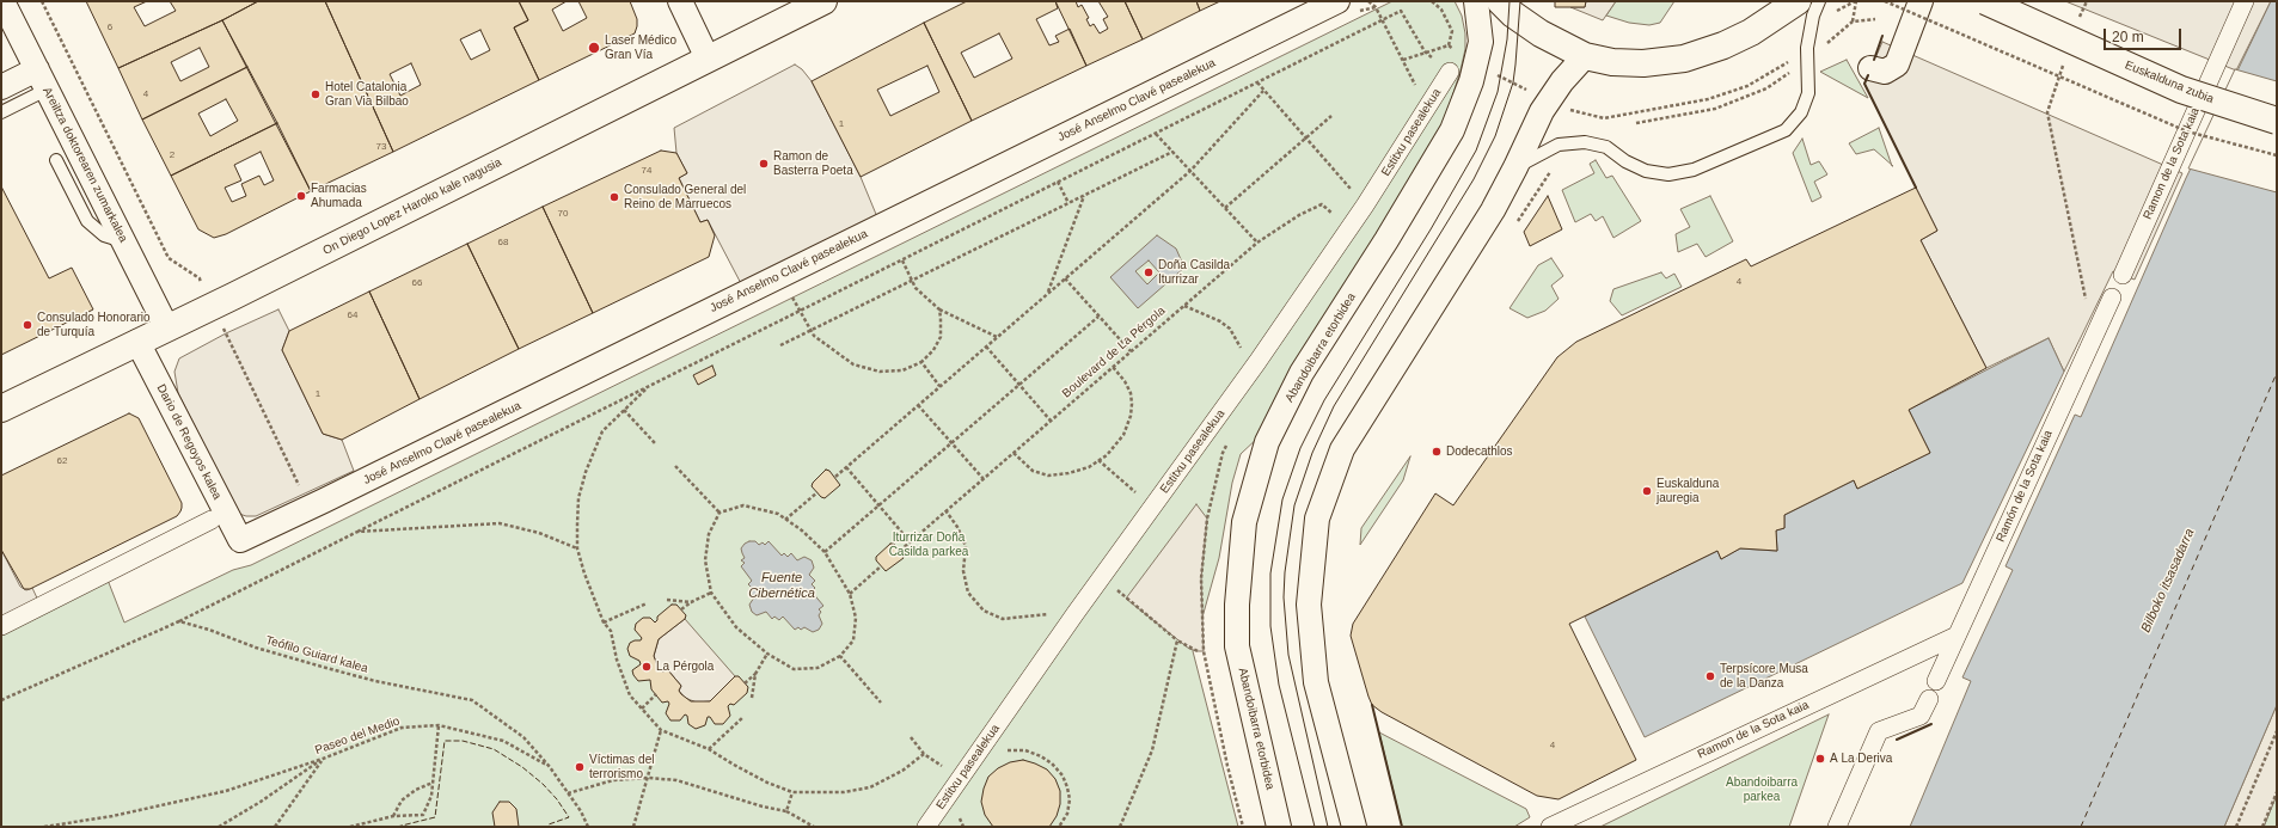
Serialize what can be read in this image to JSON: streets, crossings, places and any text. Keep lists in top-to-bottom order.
{
  "streets": {
    "main road": ["Euskalduna zubia", "On Diego Lopez Haroko kale nagusia"],
    "street": [
      "José Anselmo Clavé pasealekua",
      "Estitxu pasealekua",
      "Ramon de la Sota kaia",
      "Areiltza doktorearen zumarkalea",
      "Abandoibarra etorbidea",
      "Dario de Regoyos kalea",
      "Ramón de la Sota kaia"
    ],
    "path": ["Boulevard de La Pérgola", "Teófilo Guiard kalea", "Paseo del Medio"]
  },
  "crossings": [
    ["José Anselmo Clavé pasealekua", "Dario de Regoyos kalea"],
    ["Estitxu pasealekua", "Boulevard de La Pérgola"],
    ["Ramon de la Sota kaia", "Ramón de la Sota kaia"],
    ["Areiltza doktorearen zumarkalea", "On Diego Lopez Haroko kale nagusia"],
    ["On Diego Lopez Haroko kale nagusia", "Dario de Regoyos kalea"],
    ["Teófilo Guiard kalea", "Paseo del Medio"]
  ],
  "water": ["Fuente Cibernética", "Bilboko itsasadarra"],
  "parks": ["Iturrizar Doña Casilda parkea", "Abandoibarra parkea"],
  "places": [
    "Laser Médico Gran Vía",
    "Hotel Catalonia Gran Via Bilbao",
    "Ramon de Basterra Poeta",
    "Farmacias Ahumada",
    "Consulado General del Reino de Marruecos",
    "Doña Casilda Iturrizar",
    "Consulado Honorario de Turquía",
    "Dodecathlos",
    "Euskalduna jauregia",
    "La Pérgola",
    "Terpsícore Musa de la Danza",
    "A La Deriva",
    "Víctimas del terrorismo"
  ],
  "house_numbers": [
    "6",
    "4",
    "1",
    "73",
    "2",
    "74",
    "70",
    "68",
    "4",
    "66",
    "64",
    "1",
    "62",
    "4"
  ],
  "scale_bar": "20 m"
}
